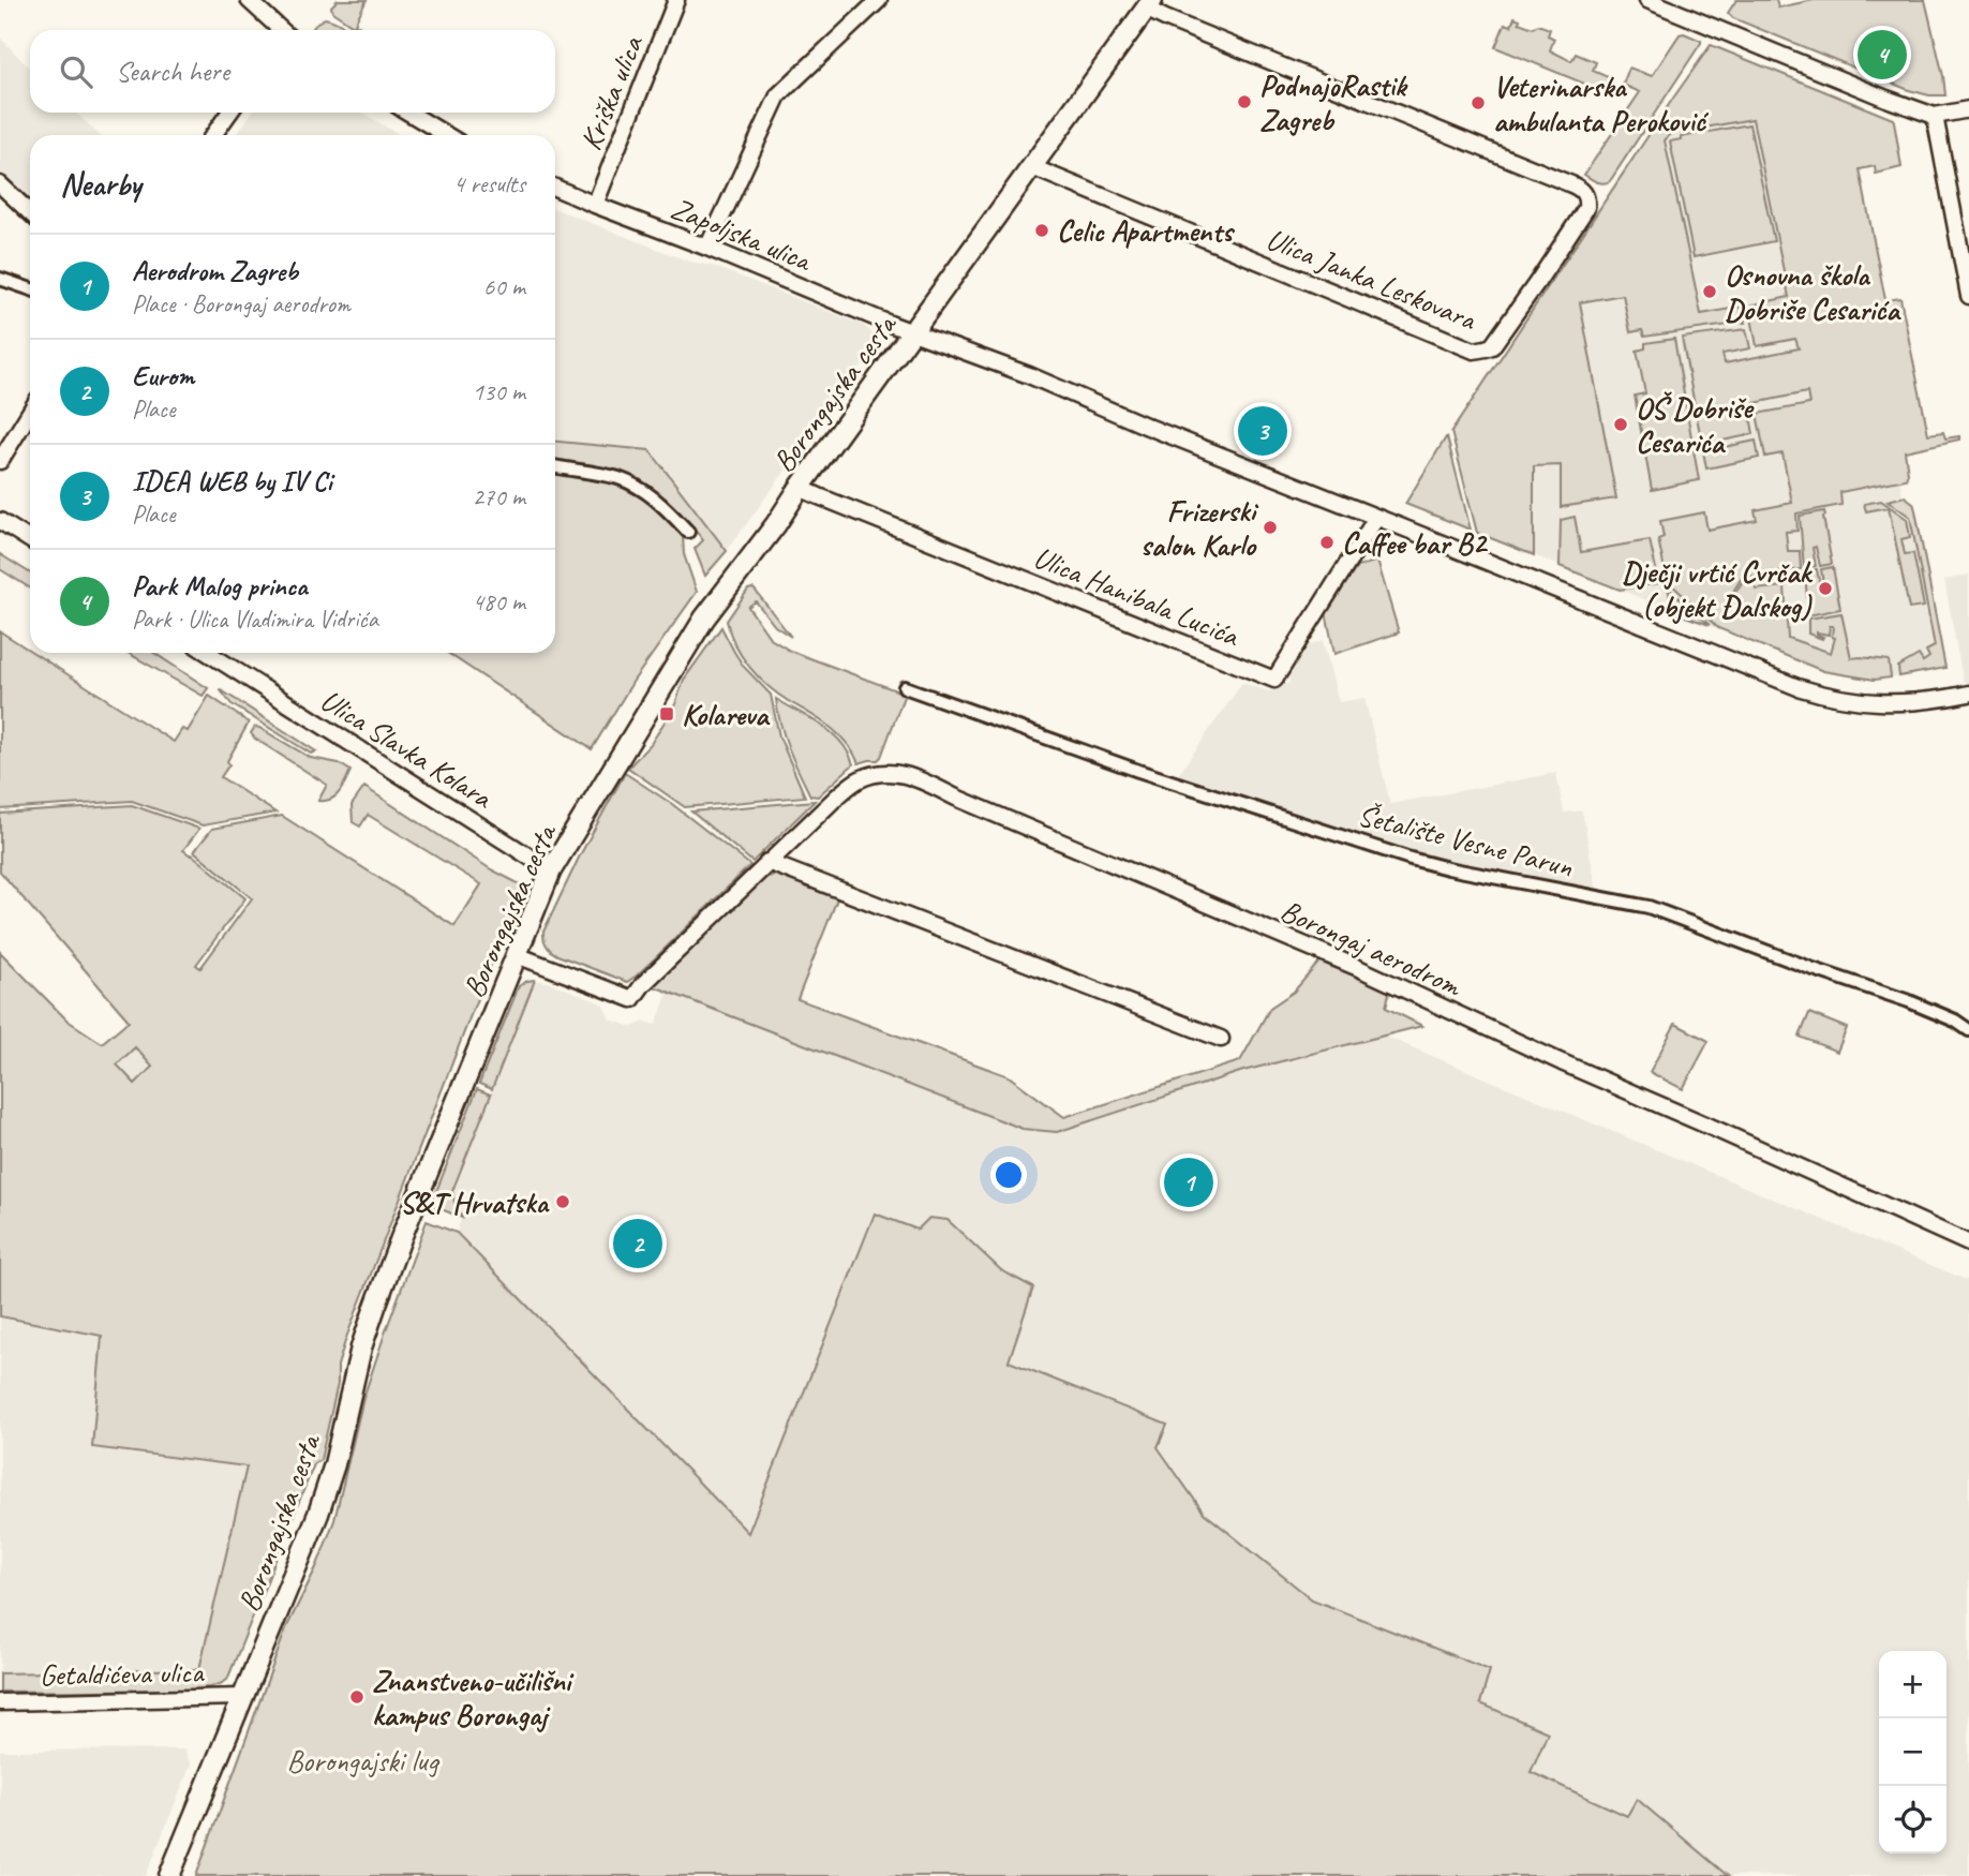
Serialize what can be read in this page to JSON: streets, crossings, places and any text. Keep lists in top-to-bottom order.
{
  "streets": {
    "street": [
      "Kriška ulica",
      "Zapoljska ulica",
      "Ulica Janka Leskovara",
      "Borongajska cesta",
      "Ulica Hanibala Lucića",
      "Ulica Slavka Kolara",
      "Šetalište Vesne Parun",
      "Borongaj aerodrom",
      "Getaldićeva ulica"
    ]
  },
  "crossings": [
    ["Kriška ulica", "Zapoljska ulica"],
    ["Zapoljska ulica", "Borongajska cesta"],
    ["Zapoljska ulica", "Ulica Hanibala Lucića"],
    ["Ulica Janka Leskovara", "Borongajska cesta"],
    ["Borongajska cesta", "Ulica Hanibala Lucića"],
    ["Borongajska cesta", "Ulica Slavka Kolara"],
    ["Borongajska cesta", "Borongaj aerodrom"],
    ["Borongajska cesta", "Getaldićeva ulica"]
  ],
  "parks": ["Borongajski lug"],
  "places": {
    "other": [
      "PodnajoRastik Zagreb",
      "Veterinarska ambulanta Peroković",
      "Celic Apartments",
      "Osnovna škola Dobriše Cesarića",
      "OŠ Dobriše Cesarića",
      "Frizerski salon Karlo",
      "Caffee bar B2",
      "Dječji vrtić Cvrčak (objekt Đalskog)",
      "S&T Hrvatska",
      "Znanstveno-učilišni kampus Borongaj"
    ],
    "transit": ["Kolareva"]
  },
  "page": {
    "pins": [
      "4",
      "3",
      "1",
      "2"
    ],
    "search": "Search here",
    "heading": ["Nearby", "4 results"],
    "list": [
      {
        "mark": "1",
        "name": "Aerodrom Zagreb",
        "note": "Place · Borongaj aerodrom",
        "value": "60 m"
      },
      {
        "mark": "2",
        "name": "Eurom",
        "note": "Place",
        "value": "130 m"
      },
      {
        "mark": "3",
        "name": "IDEA WEB by IV Ci",
        "note": "Place",
        "value": "270 m"
      },
      {
        "mark": "4",
        "name": "Park Malog princa",
        "note": "Park · Ulica Vladimira Vidrića",
        "value": "480 m"
      }
    ],
    "map_buttons": ["+", "−"]
  }
}
